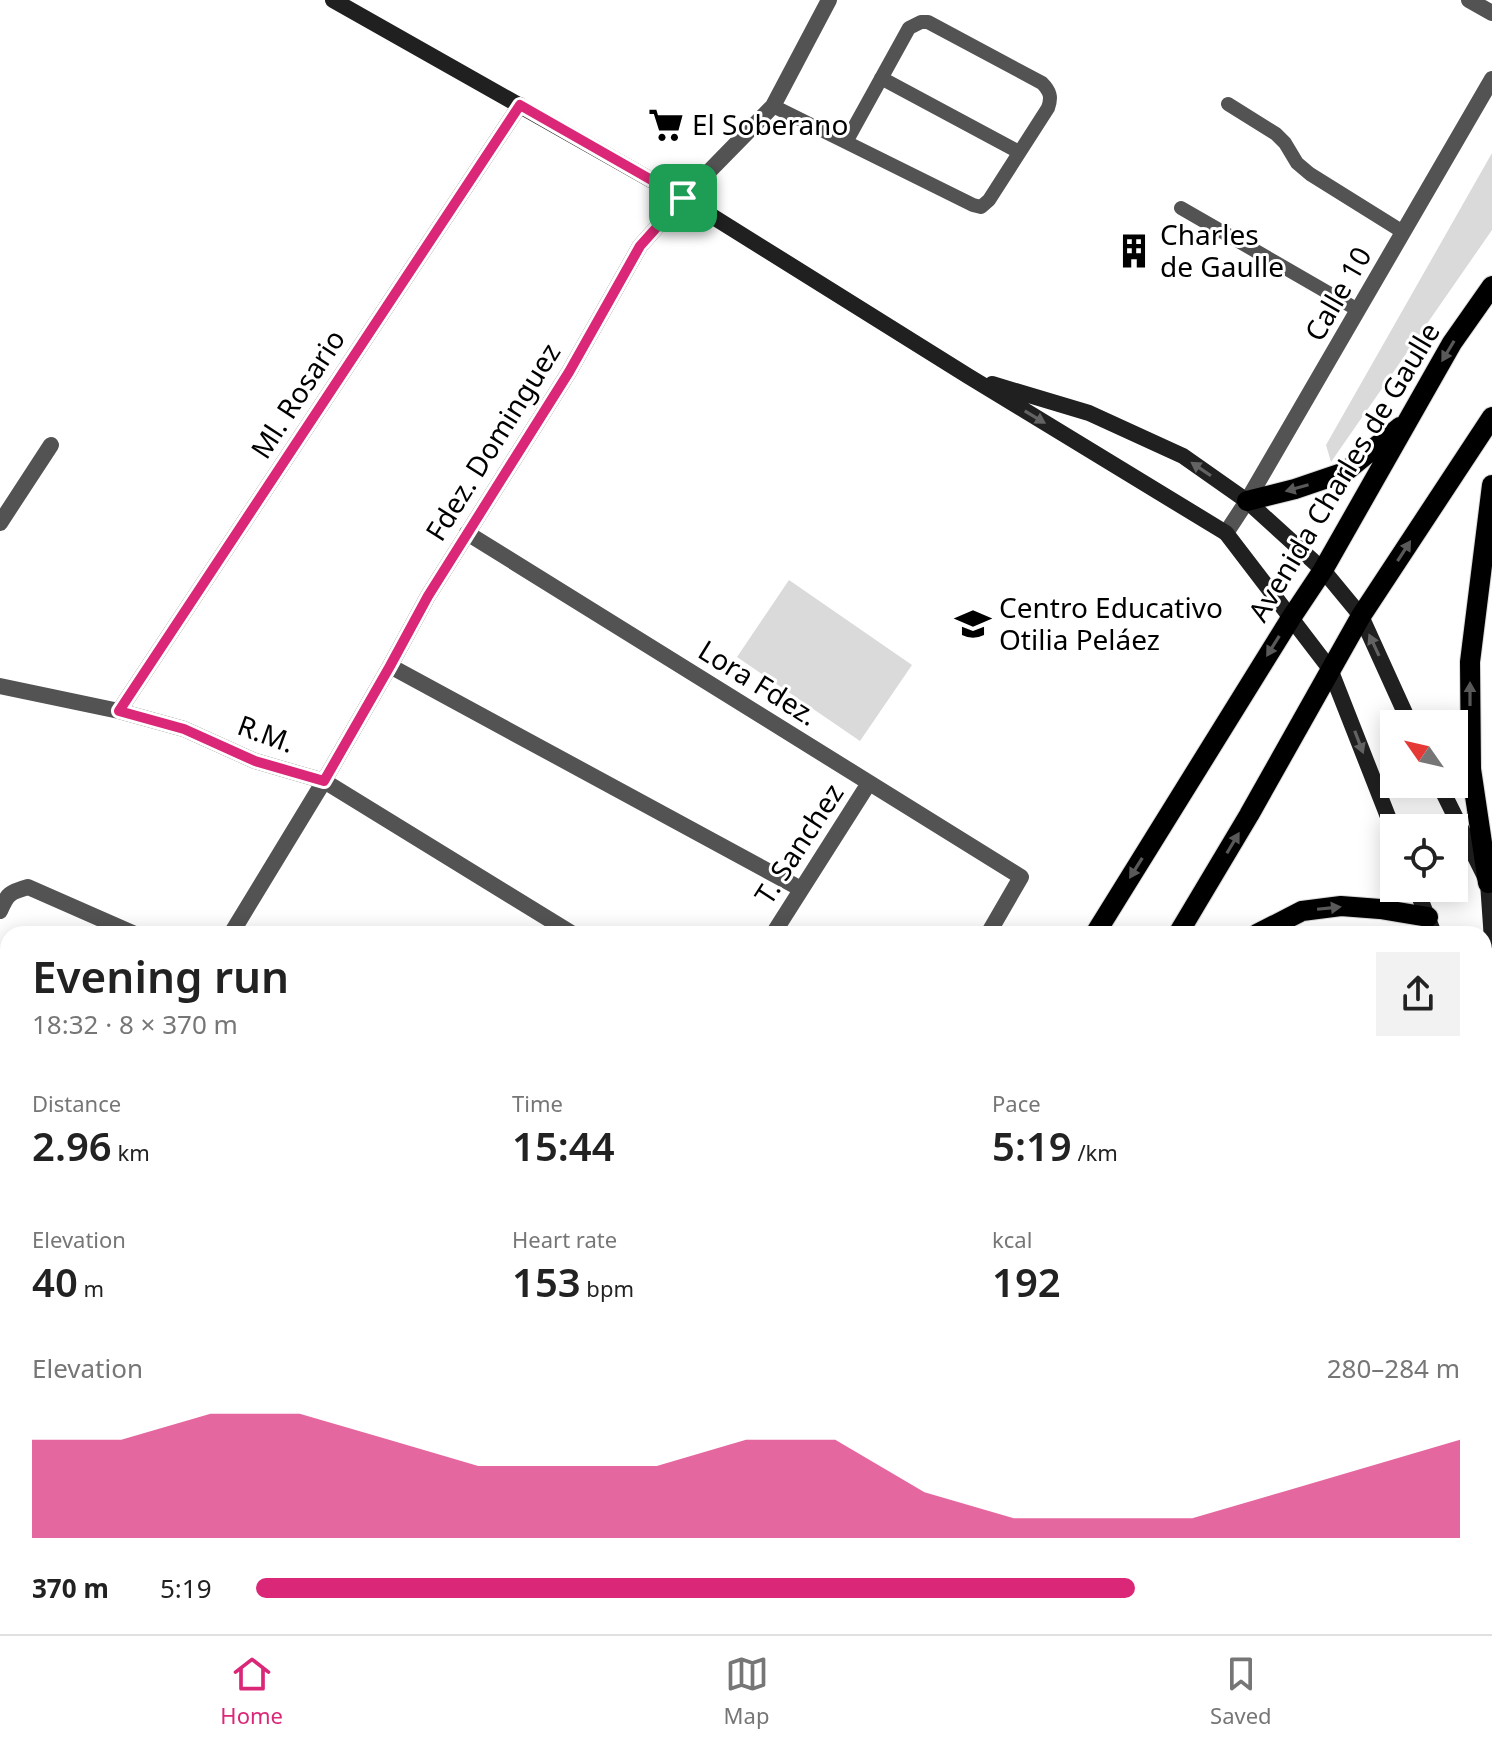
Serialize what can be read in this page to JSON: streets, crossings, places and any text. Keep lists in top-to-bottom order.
{
  "streets": {
    "main road": ["Avenida Charles de Gaulle"],
    "street": [
      "Calle 10",
      "Ml. Rosario",
      "Fdez. Dominguez",
      "Lora Fdez.",
      "R.M.",
      "T. Sanchez"
    ]
  },
  "crossings": [
    ["Ml. Rosario", "R.M."],
    ["Fdez. Dominguez", "Lora Fdez."],
    ["Fdez. Dominguez", "R.M."],
    ["Lora Fdez.", "T. Sanchez"]
  ],
  "places": {
    "supermarket": ["El Soberano"],
    "building": ["Charles de Gaulle"],
    "school or university": ["Centro Educativo Otilia Peláez"]
  },
  "north": "top left",
  "page": {
    "heading": ["Evening run", "18:32 · 8 × 370 m"],
    "stats": [
      ["Distance", "2.96 km"],
      ["Time", "15:44"],
      ["Pace", "5:19 /km"],
      ["Elevation", "40 m"],
      ["Heart rate", "153 bpm"],
      ["kcal", "192"]
    ],
    "chart": ["Elevation", "280–284 m"],
    "list": [
      {
        "name": "370 m",
        "note": "5:19"
      }
    ],
    "tabs": ["Home", "Map", "Saved"]
  }
}
